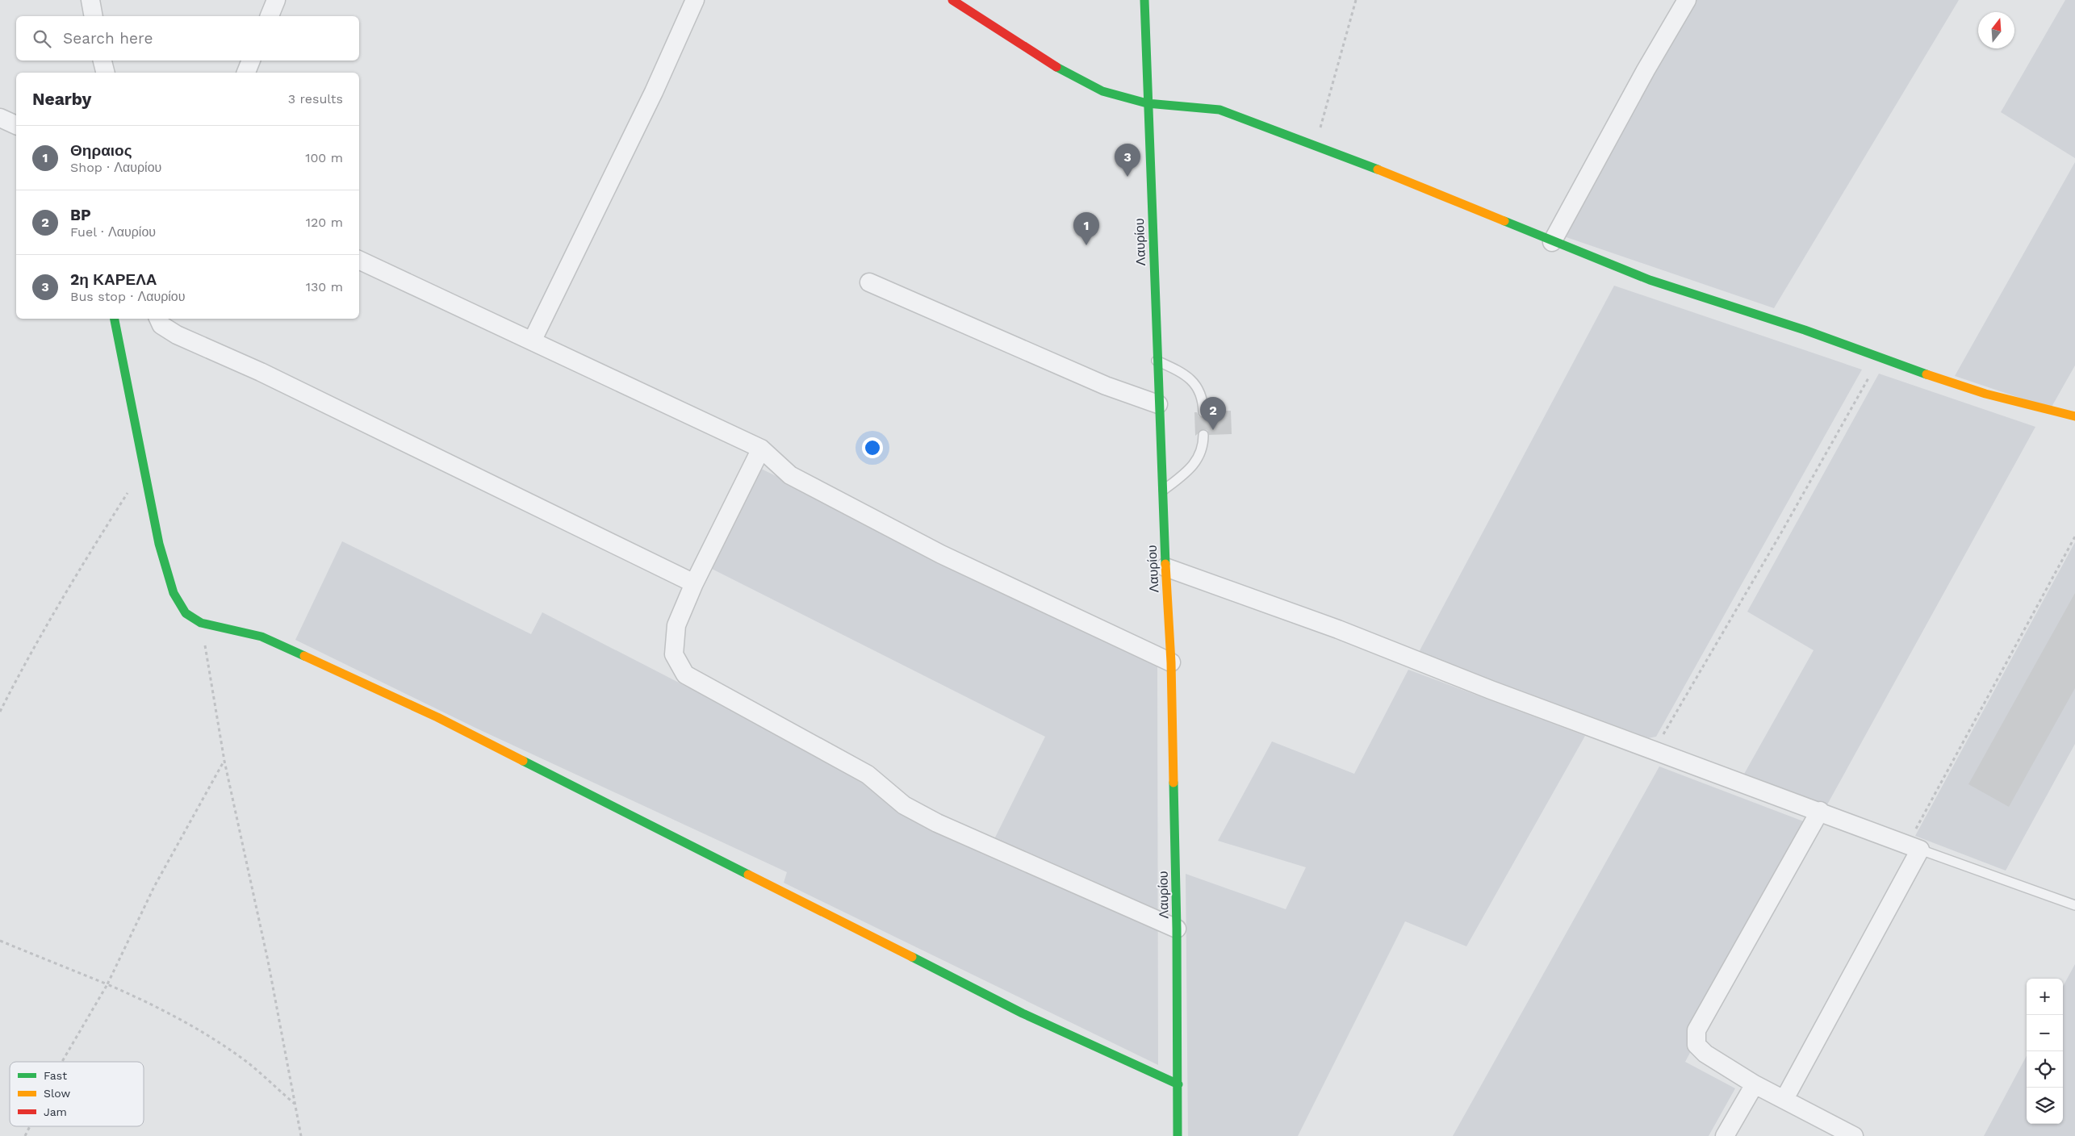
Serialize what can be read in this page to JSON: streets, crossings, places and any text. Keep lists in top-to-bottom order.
{
  "streets": {
    "street": ["Λαυρίου"]
  },
  "legend": ["Fast", "Slow", "Jam"],
  "north": "top",
  "page": {
    "search": "Search here",
    "heading": ["Nearby", "3 results"],
    "list": [
      {
        "mark": "1",
        "name": "Θηραιος",
        "note": "Shop · Λαυρίου",
        "value": "100 m"
      },
      {
        "mark": "2",
        "name": "BP",
        "note": "Fuel · Λαυρίου",
        "value": "120 m"
      },
      {
        "mark": "3",
        "name": "2η ΚΑΡΕΛΑ",
        "note": "Bus stop · Λαυρίου",
        "value": "130 m"
      }
    ],
    "pins": ["3", "1", "2"],
    "map_buttons": ["+", "−"]
  }
}
